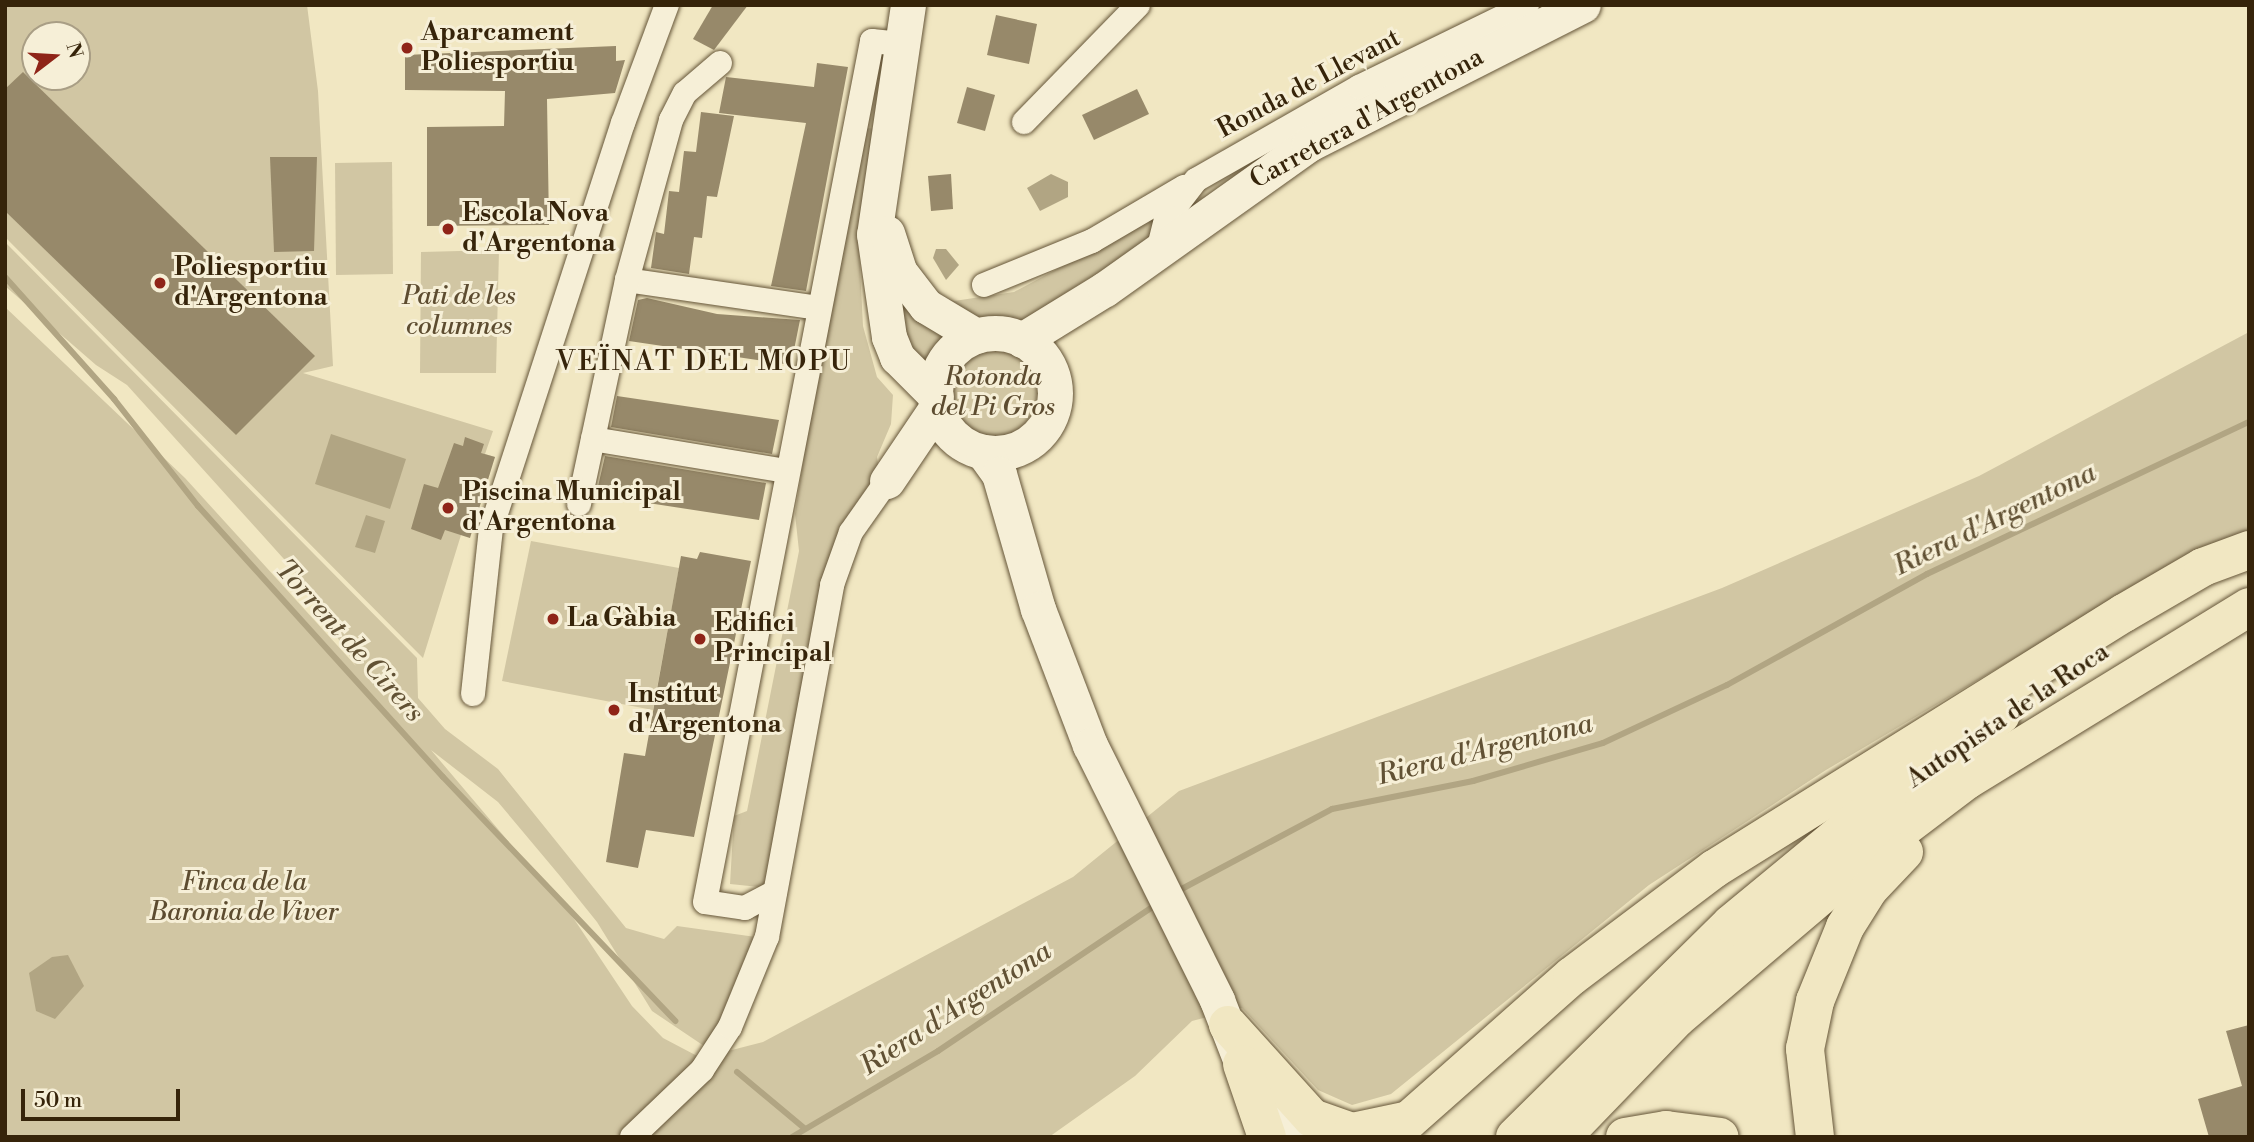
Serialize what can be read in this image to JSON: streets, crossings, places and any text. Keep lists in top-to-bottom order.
{
  "streets": {
    "highway": ["Autopista de la Roca"],
    "street": ["Ronda de Llevant", "Carretera d'Argentona"]
  },
  "crossings": [
    ["Ronda de Llevant", "Carretera d'Argentona"]
  ],
  "districts": ["VEÏNAT DEL MOPU"],
  "water": ["Riera d'Argentona", "Torrent de Cirers"],
  "parks": ["Pati de les columnes", "Rotonda del Pi Gros", "Finca de la Baronia de Viver"],
  "places": [
    "Aparcament Poliesportiu",
    "Escola Nova d'Argentona",
    "Poliesportiu d'Argentona",
    "Piscina Municipal d'Argentona",
    "La Gàbia",
    "Edifici Principal",
    "Institut d'Argentona"
  ],
  "scale_bar": "50 m",
  "north": "right"
}
